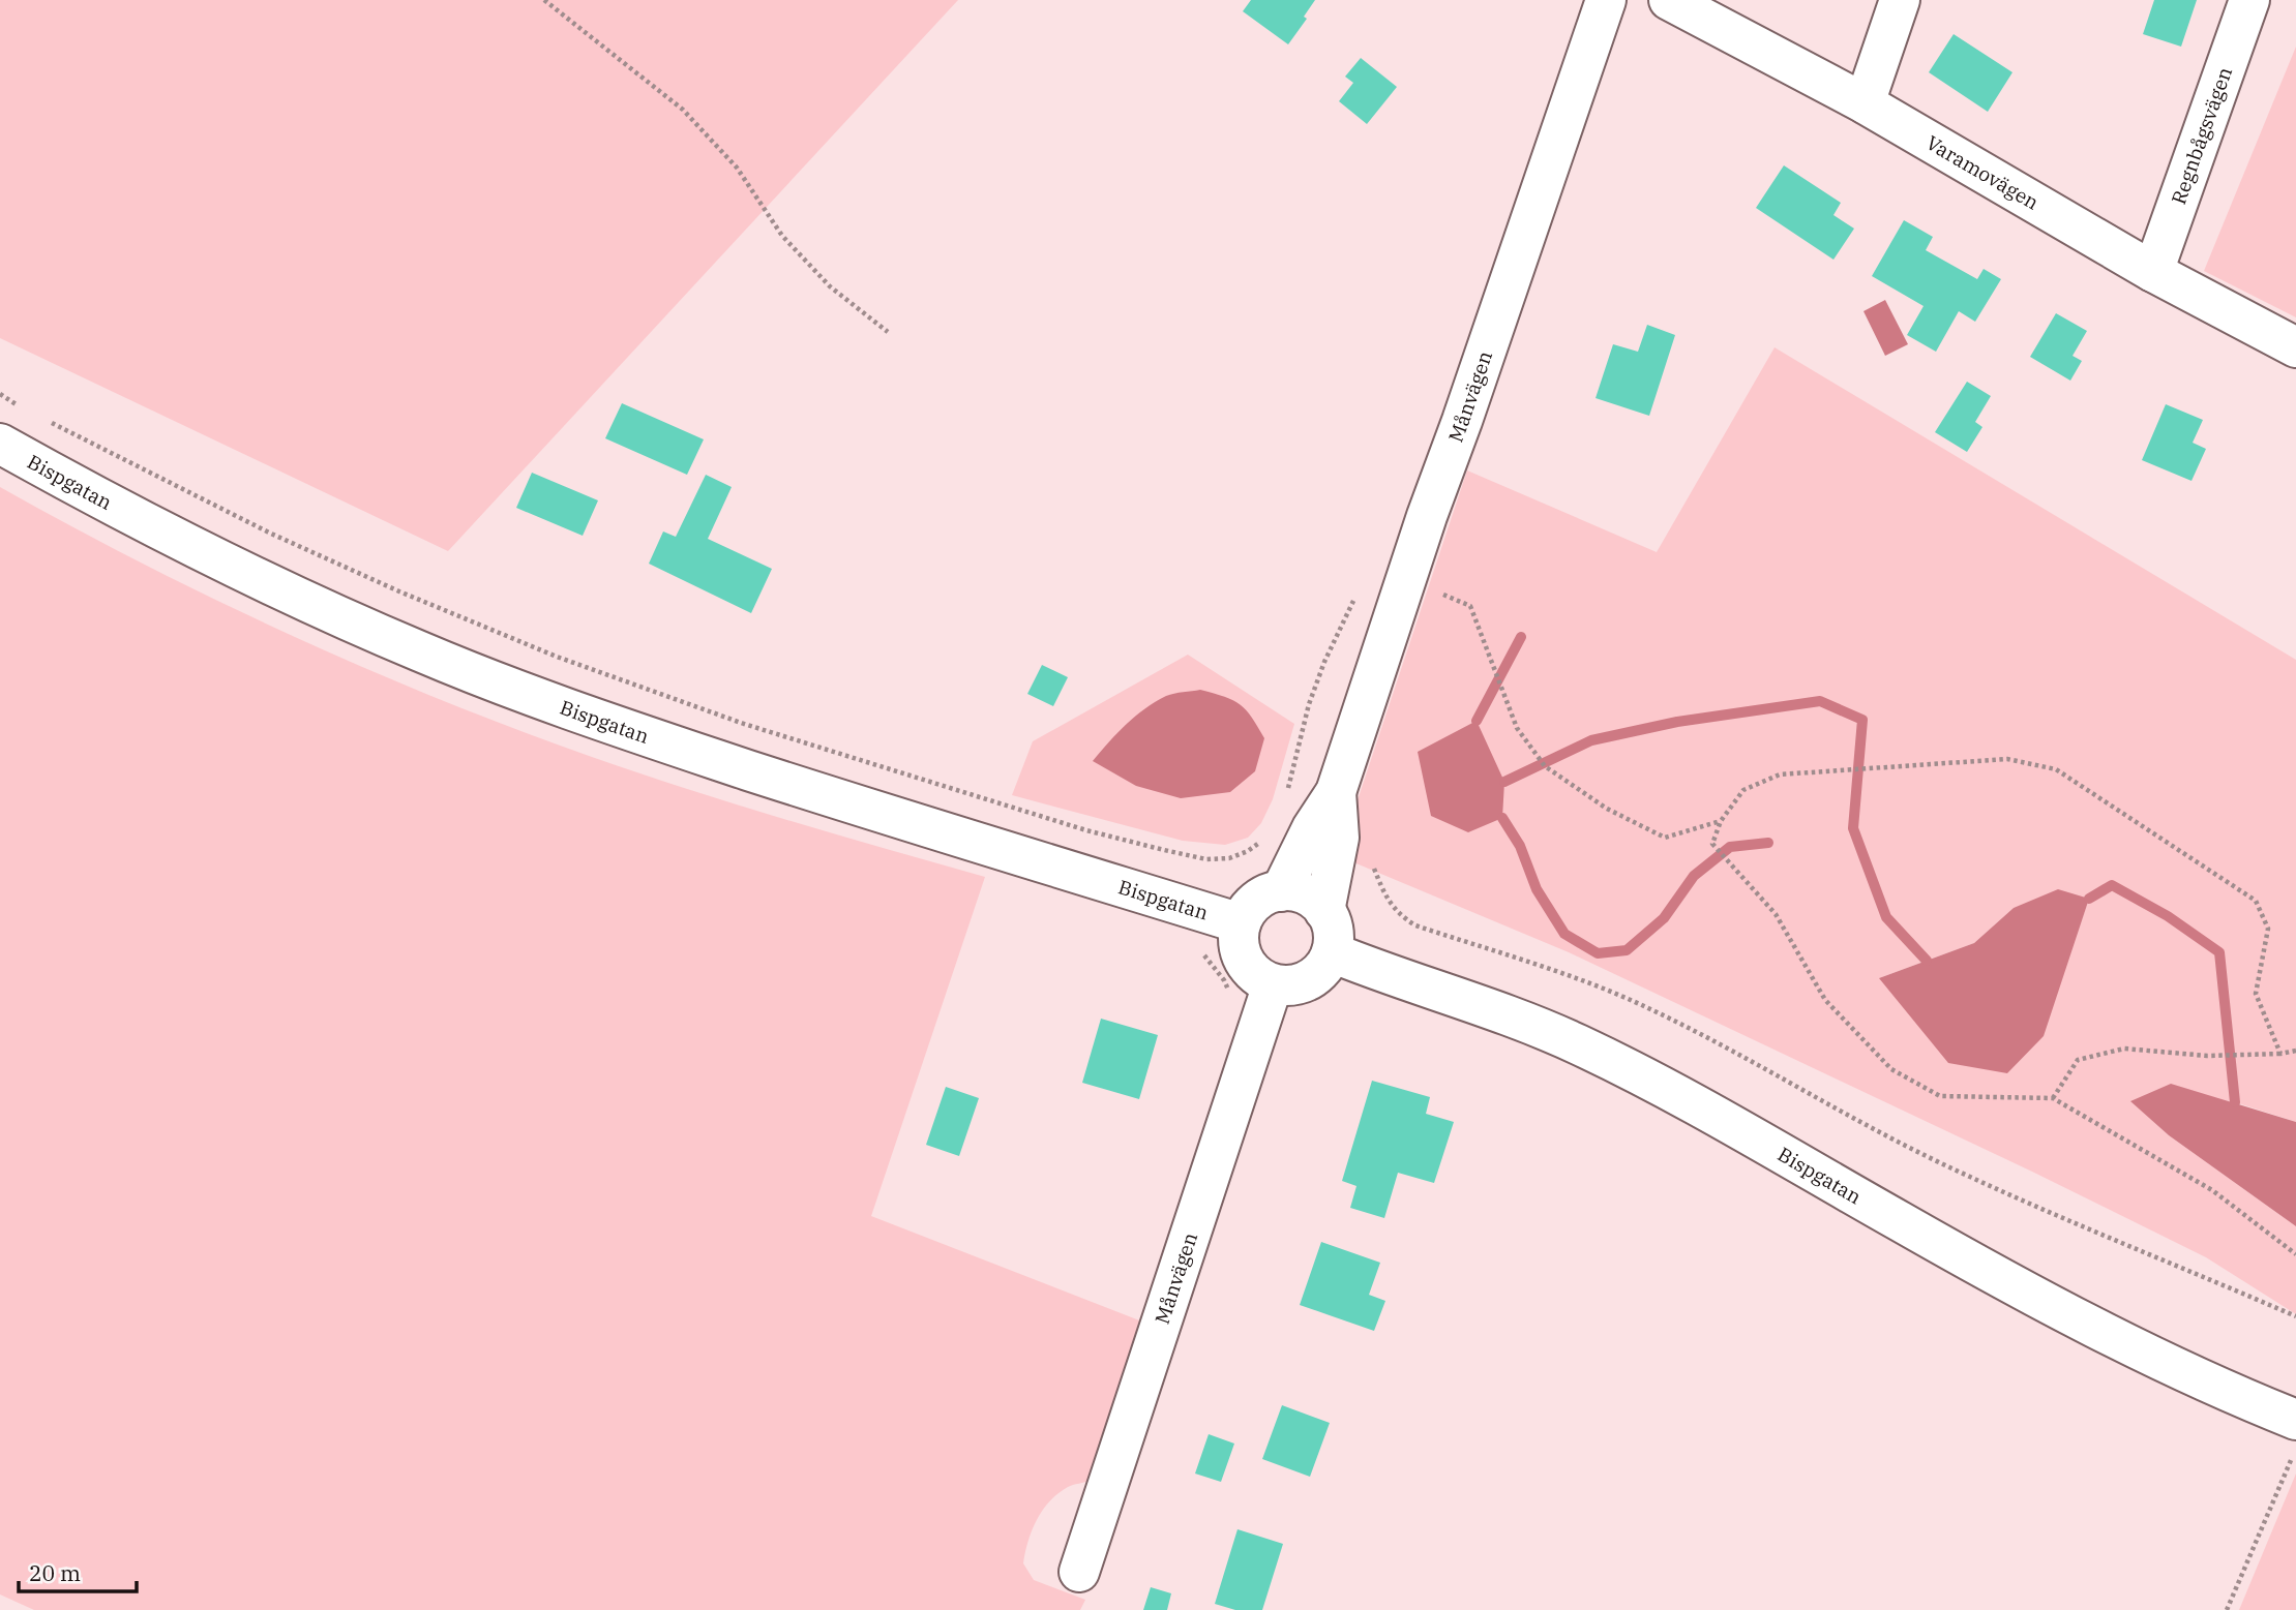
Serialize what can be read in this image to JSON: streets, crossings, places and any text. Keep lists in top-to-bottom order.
{
  "streets": {
    "street": [
      "Regnbågsvägen",
      "Varamovägen",
      "Månvägen",
      "Bispgatan"
    ]
  },
  "crossings": [
    ["Regnbågsvägen", "Varamovägen"],
    ["Månvägen", "Bispgatan"]
  ],
  "scale_bar": "20 m"
}
